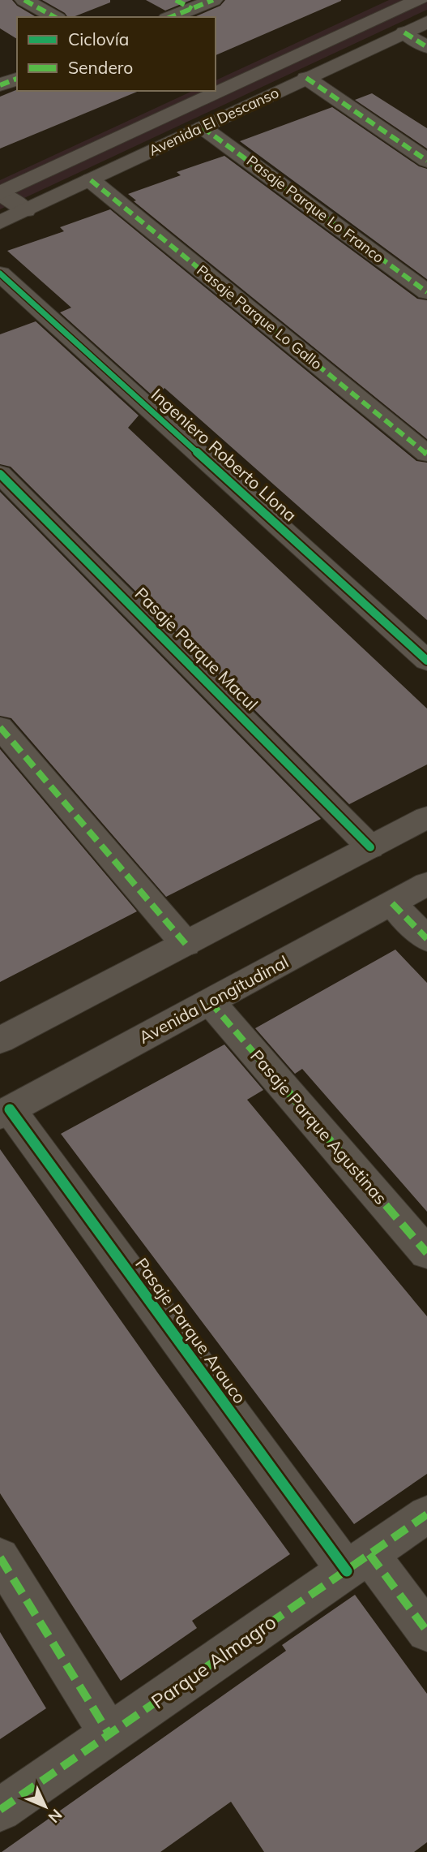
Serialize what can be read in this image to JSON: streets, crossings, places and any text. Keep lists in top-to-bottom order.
{
  "streets": {
    "street": [
      "Avenida El Descanso",
      "Pasaje Parque Lo Franco",
      "Pasaje Parque Lo Gallo",
      "Ingeniero Roberto Llona",
      "Pasaje Parque Macul",
      "Avenida Longitudinal",
      "Pasaje Parque Agustinas",
      "Pasaje Parque Arauco",
      "Parque Almagro"
    ]
  },
  "crossings": [
    ["Avenida El Descanso", "Pasaje Parque Lo Franco"],
    ["Avenida El Descanso", "Pasaje Parque Lo Gallo"],
    ["Avenida Longitudinal", "Pasaje Parque Agustinas"],
    ["Avenida Longitudinal", "Pasaje Parque Arauco"],
    ["Pasaje Parque Arauco", "Parque Almagro"]
  ],
  "legend": ["Ciclovía", "Sendero"],
  "north": "bottom right"
}
